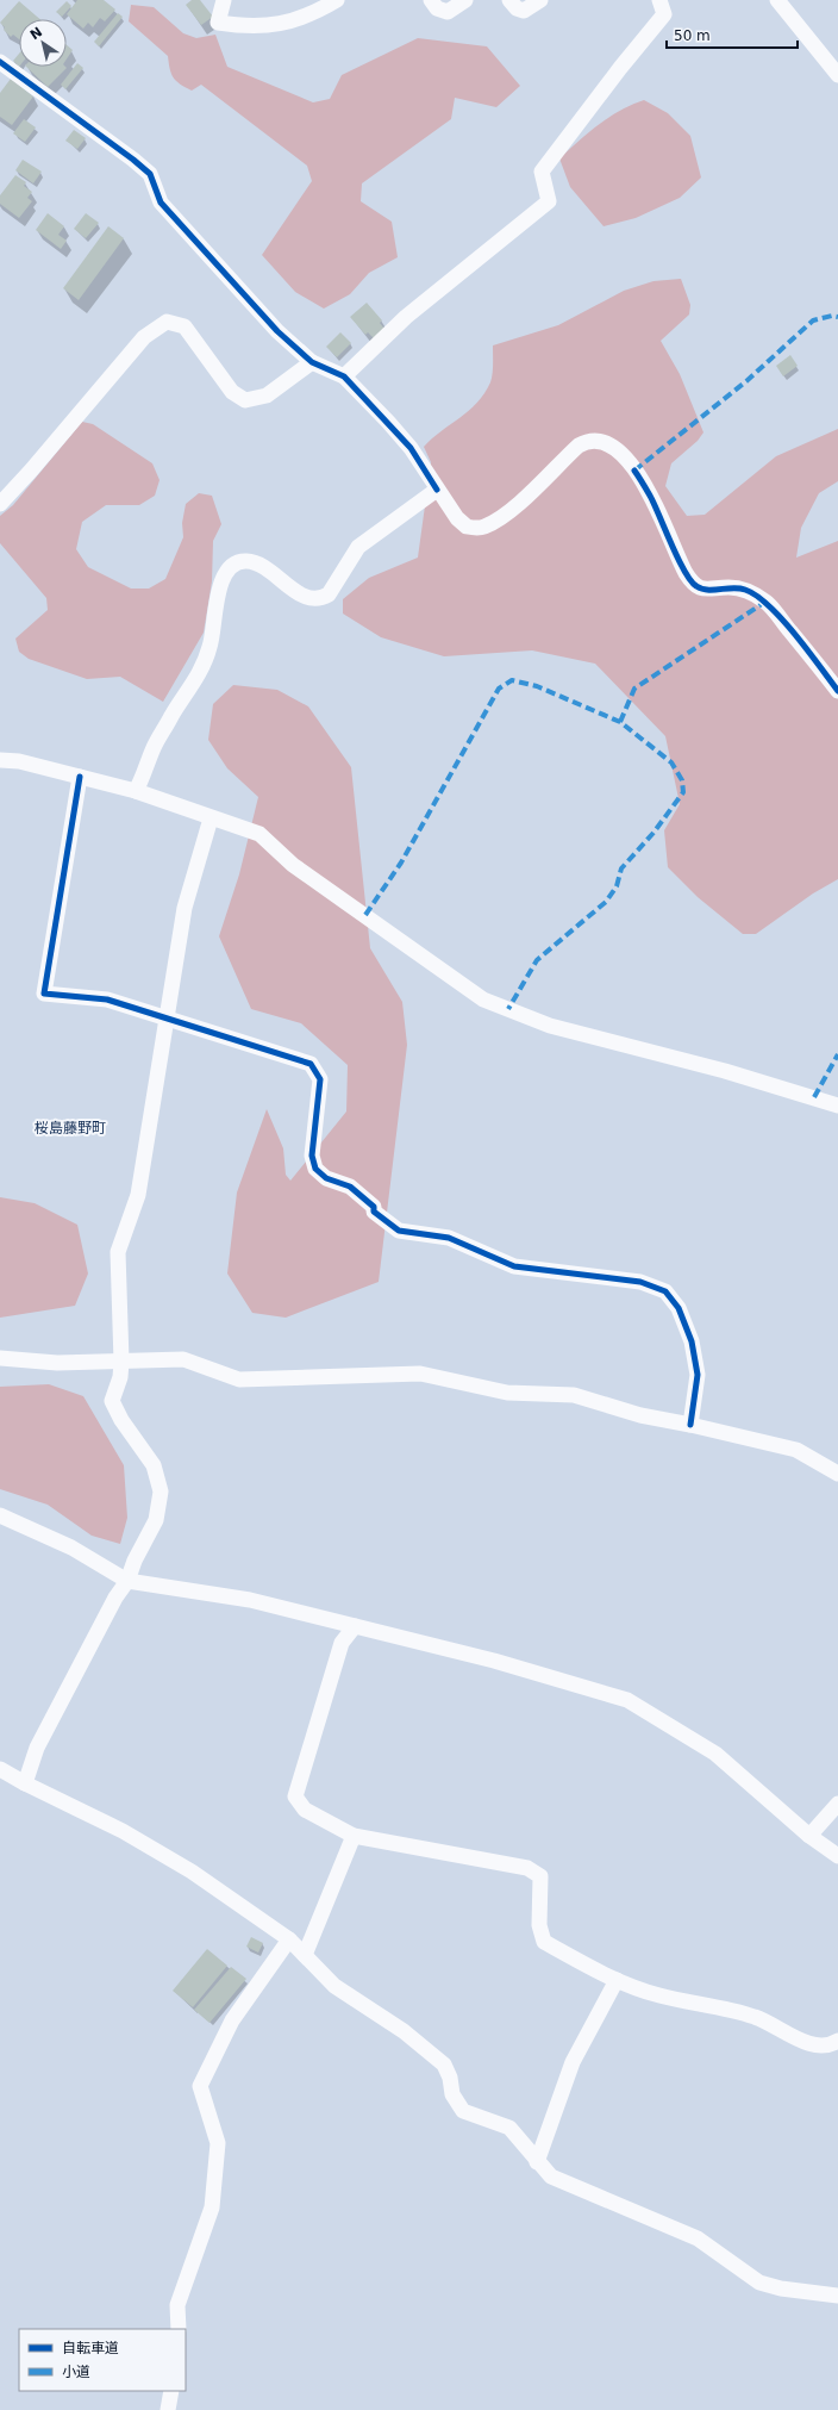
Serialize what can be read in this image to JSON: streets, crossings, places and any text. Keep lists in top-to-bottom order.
{
  "districts": ["桜島藤野町"],
  "legend": ["自転車道", "小道"],
  "scale_bar": "50 m",
  "north": "top left"
}
